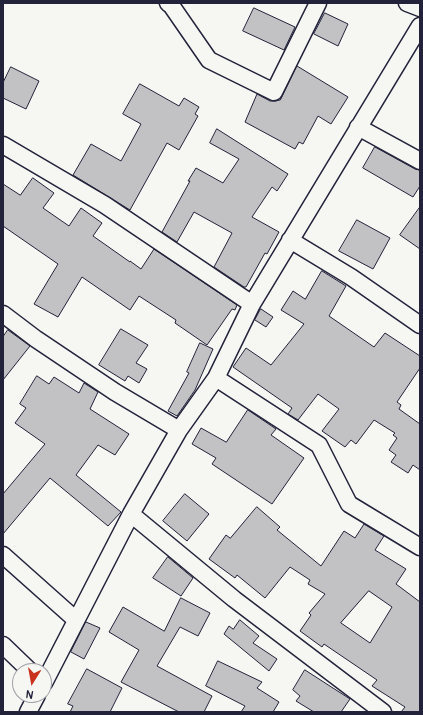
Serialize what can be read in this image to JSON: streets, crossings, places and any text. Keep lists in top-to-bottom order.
{
  "north": "bottom"
}
